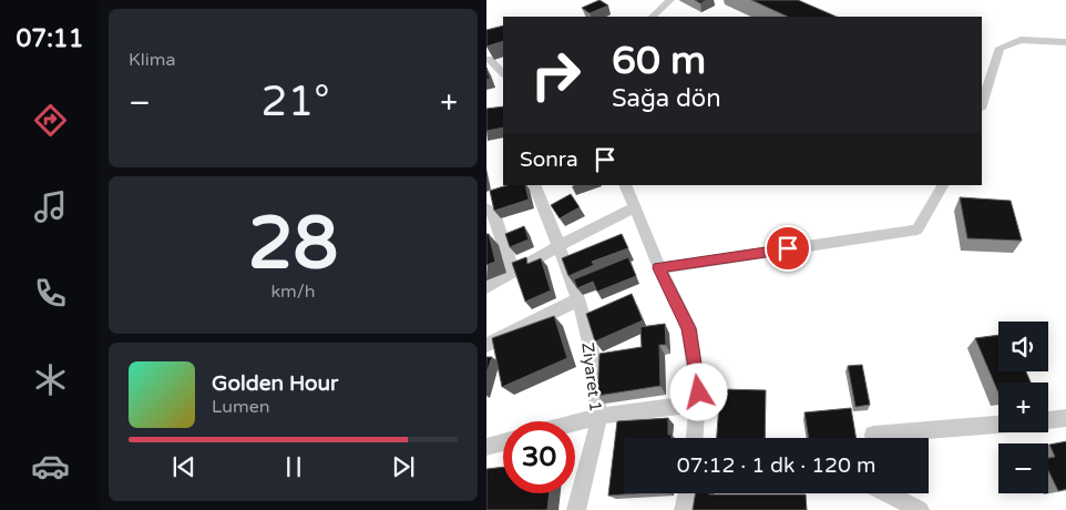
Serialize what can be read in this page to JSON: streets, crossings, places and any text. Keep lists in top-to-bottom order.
{
  "streets": {
    "street": ["Ziyaret 1"]
  },
  "page": {
    "tabs": "07:11",
    "tile": [
      "Klima",
      ["28", "km/h"]
    ],
    "turn": ["60 m", "Sağa dön"],
    "heat": ["−", "21°", "+"],
    "then": "Sonra",
    "map_buttons": ["+", "−"],
    "song": ["Golden Hour", "Lumen"],
    "limit": "30",
    "trip": "07:12 · 1 dk · 120 m"
  }
}
